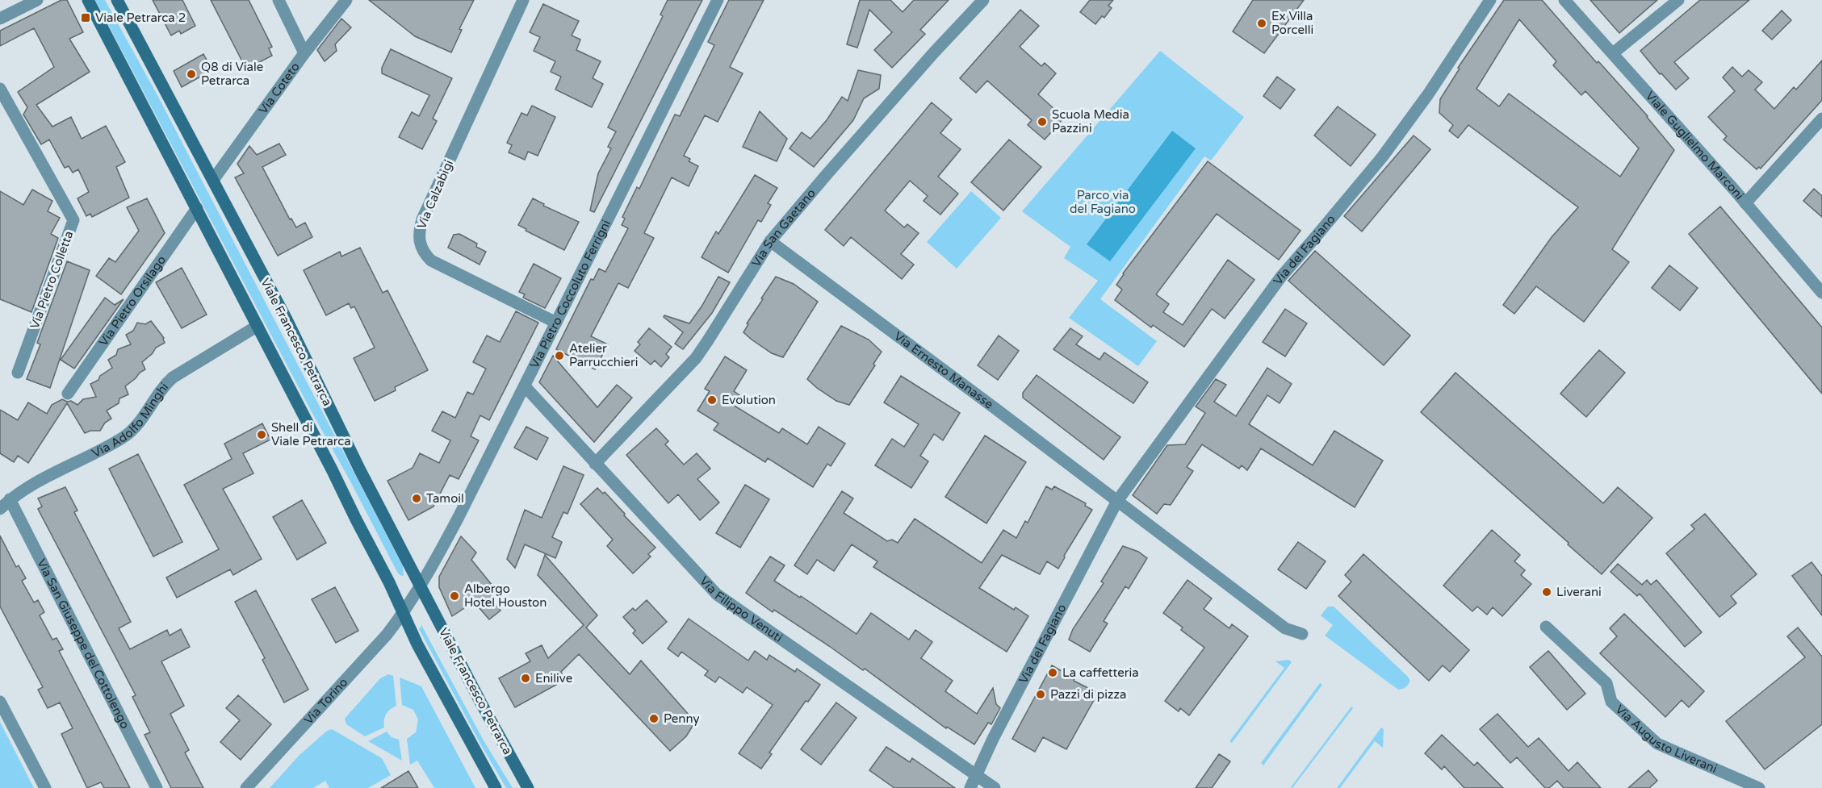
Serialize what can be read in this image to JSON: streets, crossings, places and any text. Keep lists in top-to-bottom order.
{
  "streets": {
    "main road": ["Viale Francesco Petrarca"],
    "street": [
      "Via Coteto",
      "Viale Guglielmo Marconi",
      "Via Calzabigi",
      "Via San Gaetano",
      "Via del Fagiano",
      "Via Pietro Colletta",
      "Via Pietro Coccoluto Ferrigni",
      "Via Pietro Orsilago",
      "Via Ernesto Manasse",
      "Via Adolfo Minghi",
      "Via Filippo Venuti",
      "Via San Giuseppe del Cottolengo",
      "Via Torino",
      "Via Augusto Liverani"
    ]
  },
  "crossings": [
    ["Via Coteto", "Viale Francesco Petrarca"],
    ["Via Calzabigi", "Via Pietro Coccoluto Ferrigni"],
    ["Via San Gaetano", "Via Ernesto Manasse"],
    ["Via San Gaetano", "Via Filippo Venuti"],
    ["Via del Fagiano", "Via Ernesto Manasse"],
    ["Via del Fagiano", "Via Filippo Venuti"],
    ["Via Pietro Coccoluto Ferrigni", "Viale Francesco Petrarca"],
    ["Via Pietro Coccoluto Ferrigni", "Via Filippo Venuti"],
    ["Via Pietro Coccoluto Ferrigni", "Via Torino"],
    ["Viale Francesco Petrarca", "Via Torino"],
    ["Via Adolfo Minghi", "Via San Giuseppe del Cottolengo"]
  ],
  "parks": ["Parco via del Fagiano"],
  "places": {
    "transit": ["Viale Petrarca 2"],
    "other": [
      "Ex Villa Porcelli",
      "Q8 di Viale Petrarca",
      "Scuola Media Pazzini",
      "Atelier Parrucchieri",
      "Evolution",
      "Shell di Viale Petrarca",
      "Tamoil",
      "Liverani",
      "Albergo Hotel Houston",
      "La caffetteria",
      "Enilive",
      "Pazzi di pizza",
      "Penny"
    ]
  }
}
